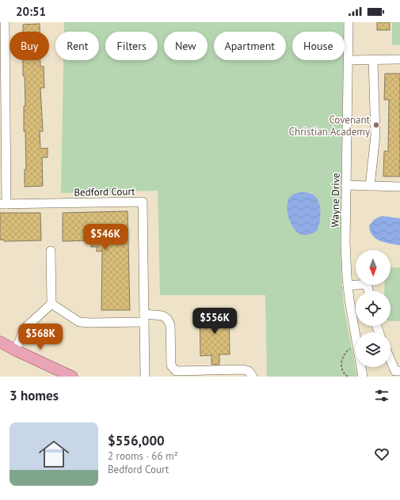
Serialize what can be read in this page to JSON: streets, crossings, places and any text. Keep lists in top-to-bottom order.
{
  "streets": {
    "street": ["Bedford Court", "Wayne Drive"]
  },
  "places": ["Covenant Christian Academy"],
  "north": "bottom",
  "page": {
    "status": "20:51",
    "chip": [
      "Buy",
      "Rent",
      "Filters",
      "New",
      "Apartment",
      "House"
    ],
    "price": ["$546K", "$556K", "$568K"],
    "heading": "3 homes",
    "list": [
      {
        "name": "$556,000",
        "note": "2 rooms · 66 m² · Bedford Court"
      }
    ]
  }
}
